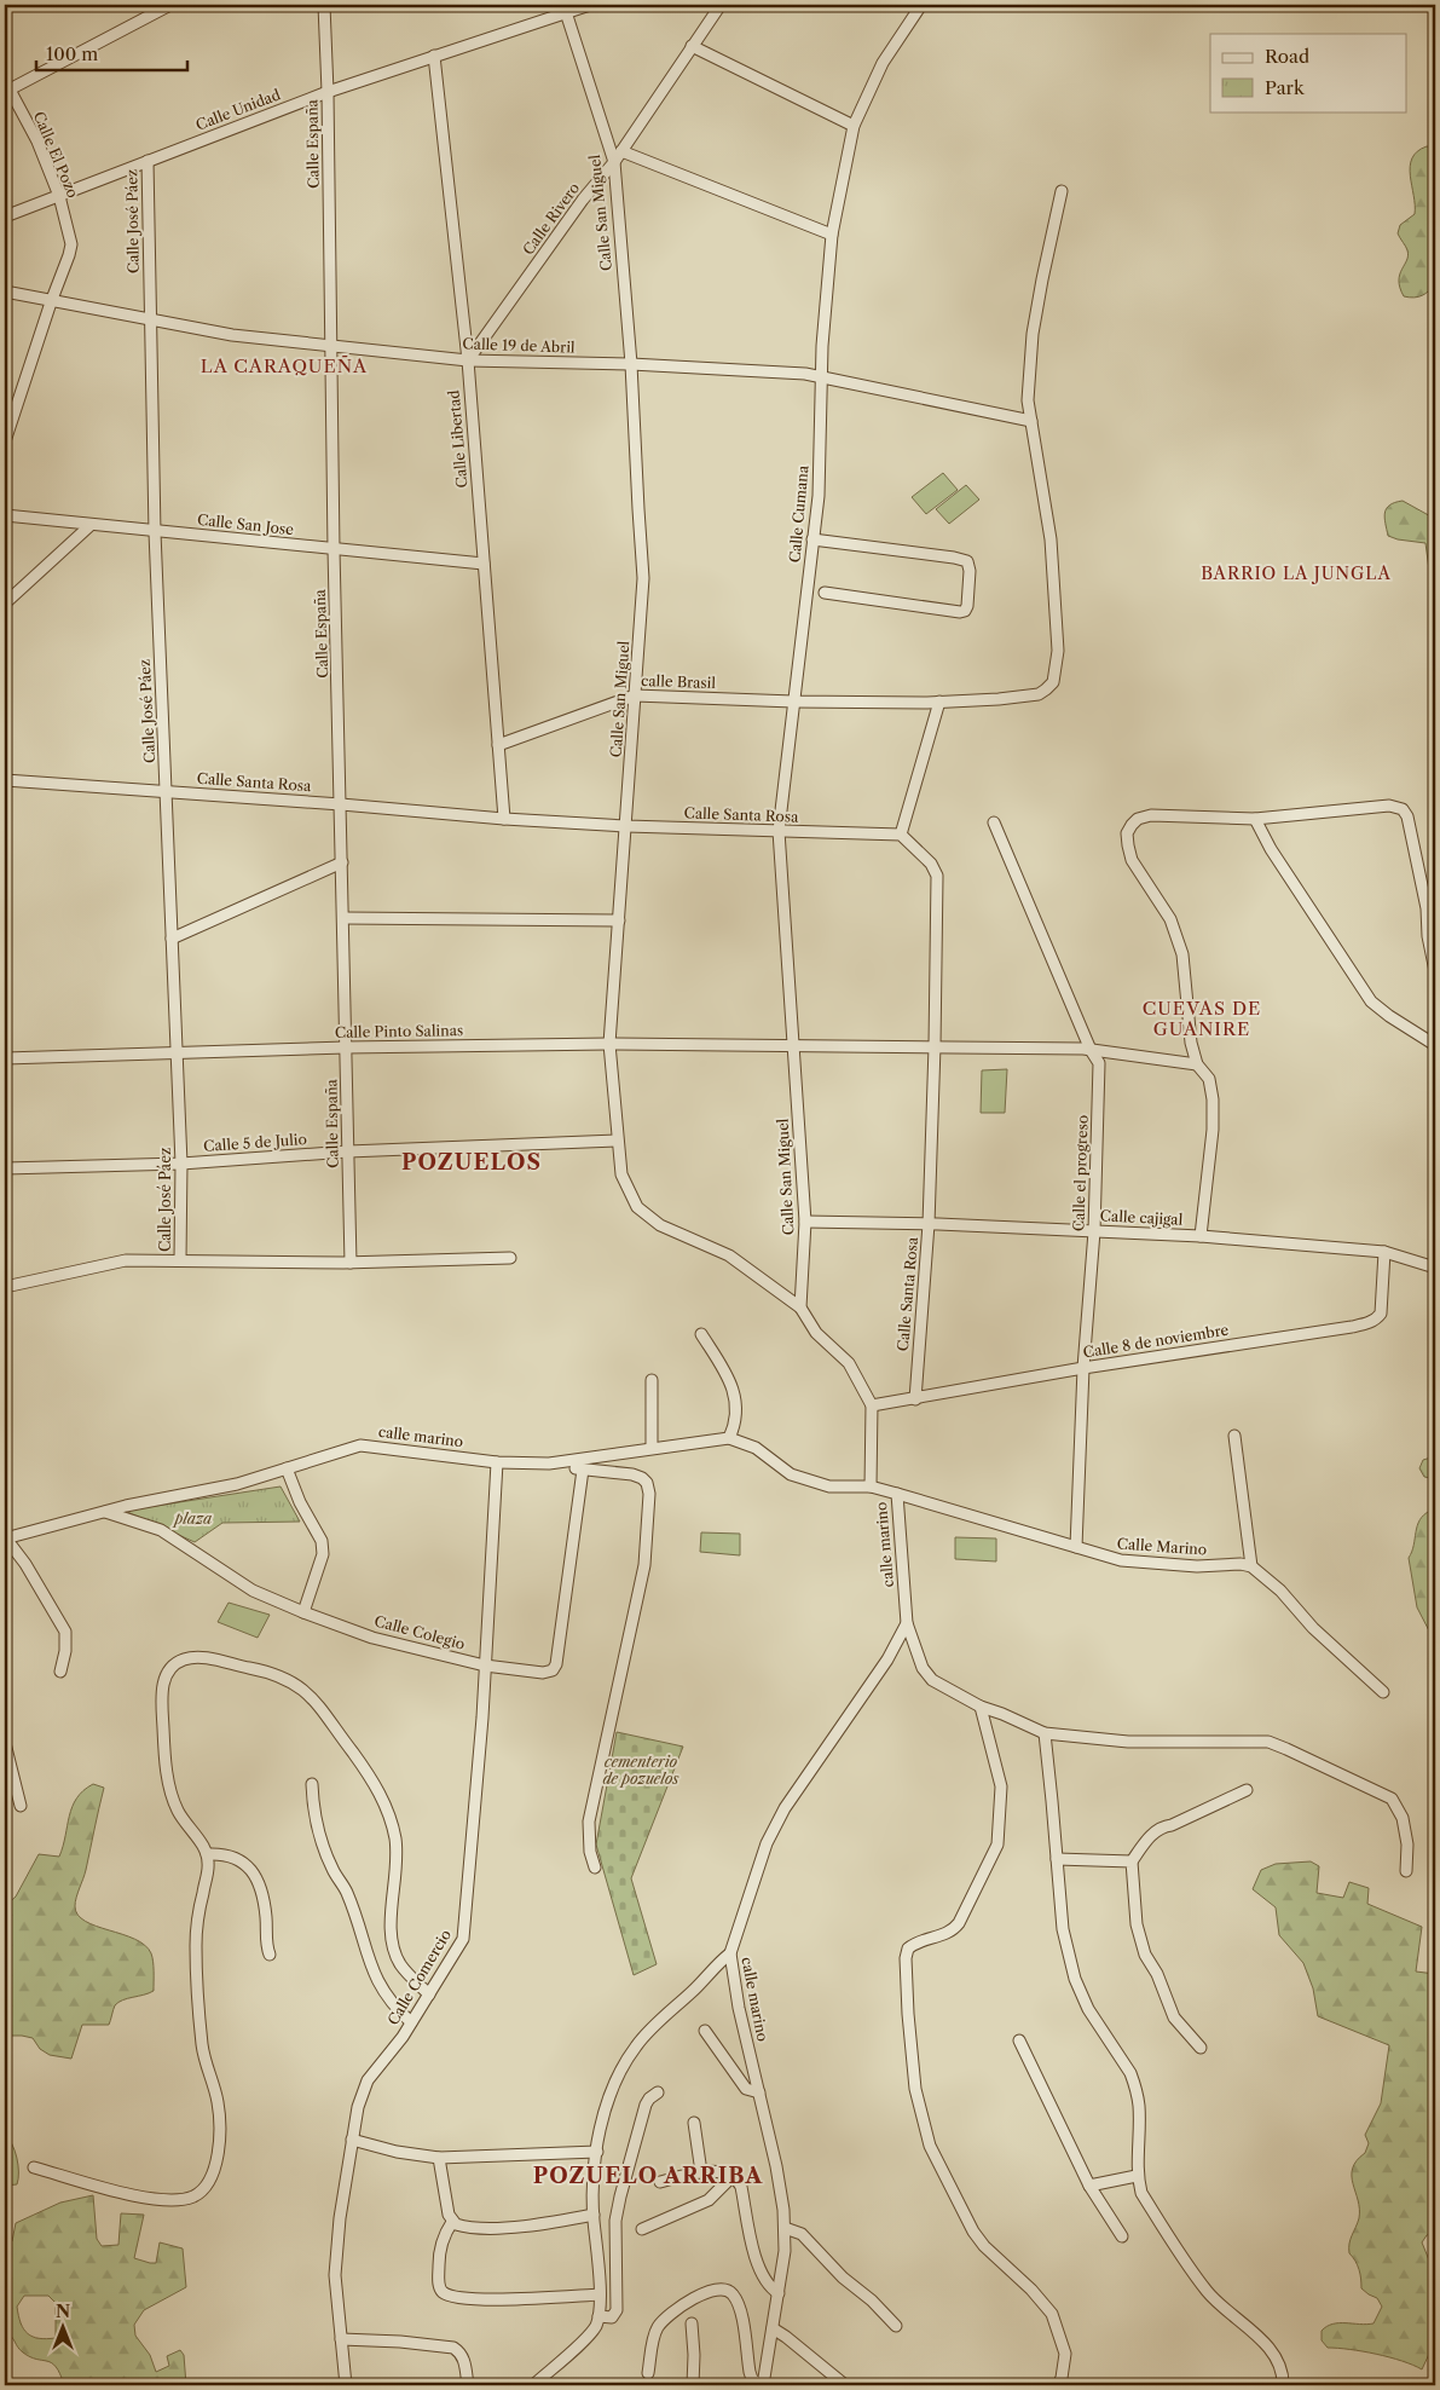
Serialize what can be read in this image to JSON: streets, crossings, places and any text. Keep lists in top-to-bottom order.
{
  "streets": {
    "street": [
      "Calle Unidad",
      "Calle España",
      "Calle El Pozo",
      "Calle San Miguel",
      "Calle Rivero",
      "Calle José Páez",
      "Calle 19 de Abril",
      "Calle Libertad",
      "Calle Cumana",
      "Calle San Jose",
      "calle Brasil",
      "Calle Santa Rosa",
      "Calle Pinto Salinas",
      "Calle 5 de Julio",
      "Calle el progreso",
      "Calle cajigal",
      "Calle 8 de noviembre",
      "calle marino",
      "Calle Marino",
      "Calle Colegio",
      "Calle Comercio"
    ]
  },
  "crossings": [
    ["Calle Unidad", "Calle España"],
    ["Calle Unidad", "Calle El Pozo"],
    ["Calle Unidad", "Calle San Miguel"],
    ["Calle Unidad", "Calle José Páez"],
    ["Calle Unidad", "Calle Libertad"],
    ["Calle España", "Calle 19 de Abril"],
    ["Calle España", "Calle San Jose"],
    ["Calle España", "Calle Santa Rosa"],
    ["Calle España", "Calle Pinto Salinas"],
    ["Calle España", "Calle 5 de Julio"],
    ["Calle El Pozo", "Calle 19 de Abril"],
    ["Calle San Miguel", "Calle Rivero"],
    ["Calle San Miguel", "Calle 19 de Abril"],
    ["Calle San Miguel", "Calle Cumana"],
    ["Calle San Miguel", "calle Brasil"],
    ["Calle San Miguel", "Calle Santa Rosa"],
    ["Calle San Miguel", "Calle Pinto Salinas"],
    ["Calle San Miguel", "Calle 5 de Julio"],
    ["Calle San Miguel", "Calle cajigal"],
    ["Calle San Miguel", "Calle 8 de noviembre"],
    ["Calle San Miguel", "calle marino"],
    ["Calle Rivero", "Calle 19 de Abril"],
    ["Calle Rivero", "Calle Libertad"],
    ["Calle José Páez", "Calle 19 de Abril"],
    ["Calle José Páez", "Calle San Jose"],
    ["Calle José Páez", "Calle Santa Rosa"],
    ["Calle José Páez", "Calle Pinto Salinas"],
    ["Calle José Páez", "Calle 5 de Julio"],
    ["Calle 19 de Abril", "Calle Libertad"],
    ["Calle 19 de Abril", "Calle Cumana"],
    ["Calle 19 de Abril", "calle Brasil"],
    ["Calle Libertad", "Calle San Jose"],
    ["Calle Libertad", "calle Brasil"],
    ["Calle Libertad", "Calle Santa Rosa"],
    ["Calle Cumana", "calle Brasil"],
    ["Calle Cumana", "Calle Santa Rosa"],
    ["Calle Cumana", "Calle Pinto Salinas"],
    ["Calle Santa Rosa", "Calle Pinto Salinas"],
    ["Calle Santa Rosa", "Calle cajigal"],
    ["Calle Santa Rosa", "Calle 8 de noviembre"],
    ["Calle Pinto Salinas", "Calle el progreso"],
    ["Calle el progreso", "Calle cajigal"],
    ["Calle el progreso", "Calle 8 de noviembre"],
    ["Calle el progreso", "Calle Marino"],
    ["Calle cajigal", "Calle 8 de noviembre"],
    ["calle marino", "Calle Marino"],
    ["calle marino", "Calle Colegio"],
    ["calle marino", "Calle Comercio"],
    ["Calle Colegio", "Calle Comercio"]
  ],
  "districts": [
    "LA CARAQUEÑA",
    "BARRIO LA JUNGLA",
    "CUEVAS DE GUANIRE",
    "POZUELOS",
    "POZUELO ARRIBA"
  ],
  "parks": ["plaza", "cementerio de pozuelos"],
  "legend": ["Road", "Park"],
  "scale_bar": "100 m",
  "north": "top"
}
